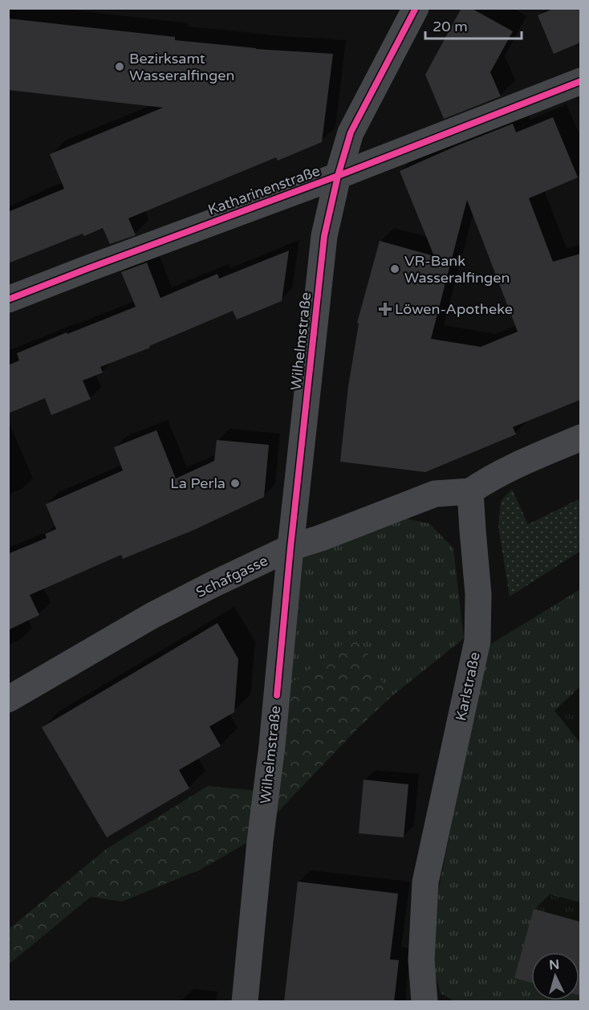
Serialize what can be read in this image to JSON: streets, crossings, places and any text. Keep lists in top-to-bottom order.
{
  "streets": {
    "street": [
      "Katharinenstraße",
      "Wilhelmstraße",
      "Schafgasse",
      "Karlstraße"
    ]
  },
  "crossings": [
    ["Katharinenstraße", "Wilhelmstraße"],
    ["Wilhelmstraße", "Schafgasse"],
    ["Schafgasse", "Karlstraße"]
  ],
  "places": {
    "other": ["Bezirksamt Wasseralfingen", "VR-Bank Wasseralfingen", "La Perla"],
    "health": ["Löwen-Apotheke"]
  },
  "scale_bar": "20 m",
  "north": "top"
}
